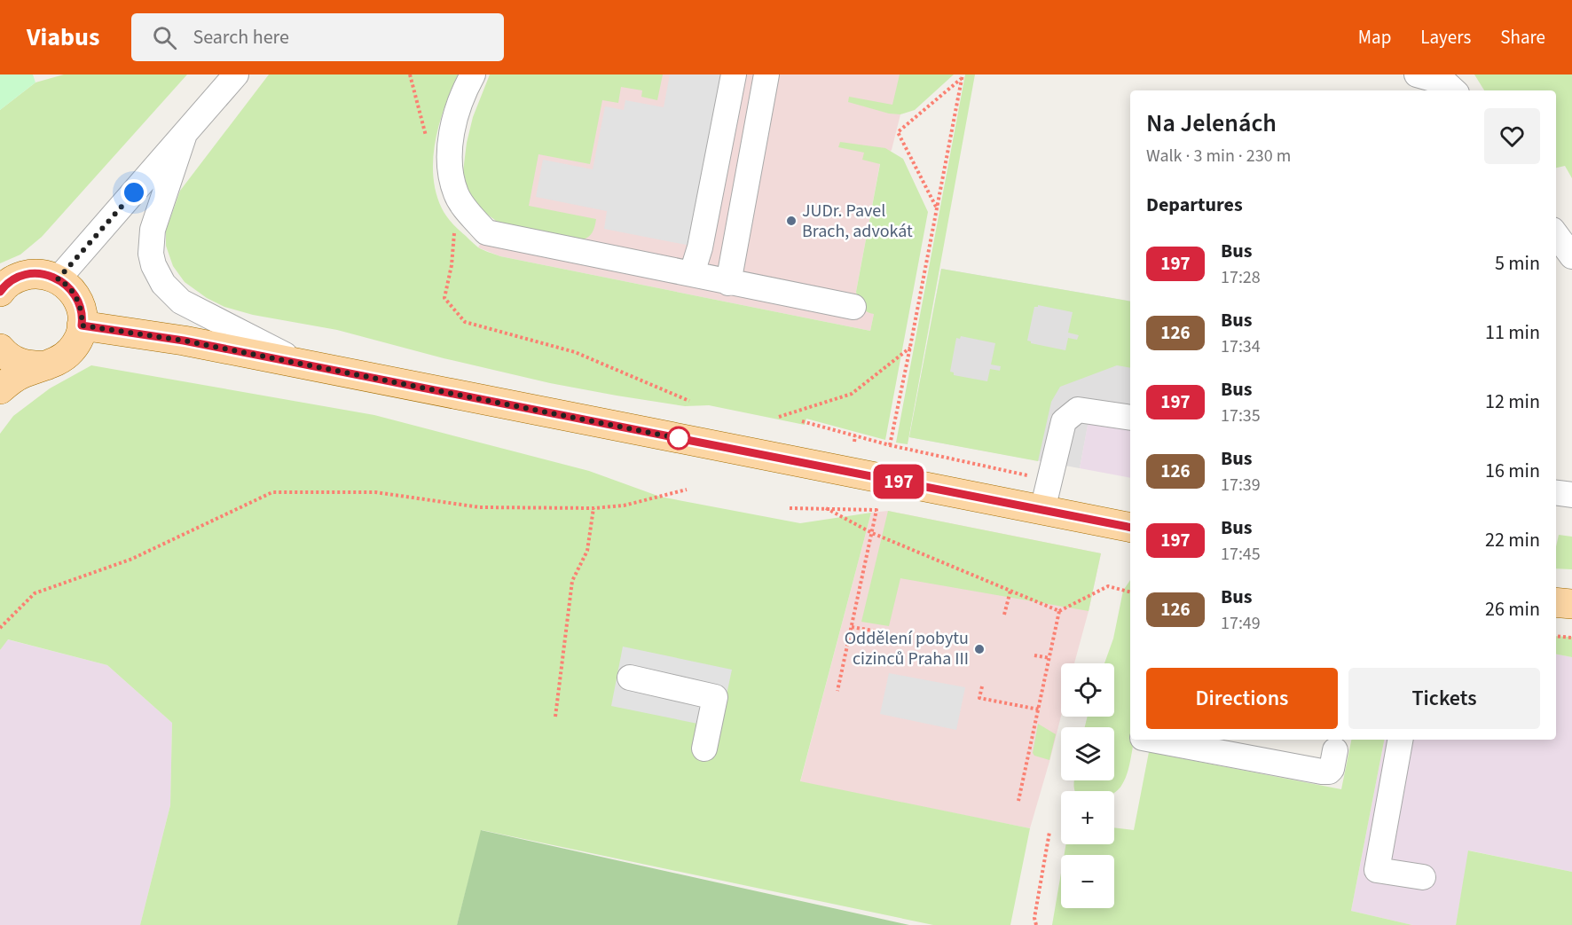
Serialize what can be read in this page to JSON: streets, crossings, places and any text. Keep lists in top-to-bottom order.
{
  "places": ["JUDr. Pavel Brach, advokát", "Oddělení pobytu cizinců Praha III"],
  "lines": ["bus line 197"],
  "page": {
    "header": "Viabus",
    "search": "Search here",
    "nav": ["Map", "Layers", "Share"],
    "on_map": "197",
    "heading": [
      ["Na Jelenách", "Walk · 3 min · 230 m"],
      "Departures"
    ],
    "list": [
      {
        "mark": "197",
        "name": "Bus",
        "note": "17:28",
        "value": "5 min"
      },
      {
        "mark": "126",
        "name": "Bus",
        "note": "17:34",
        "value": "11 min"
      },
      {
        "mark": "197",
        "name": "Bus",
        "note": "17:35",
        "value": "12 min"
      },
      {
        "mark": "126",
        "name": "Bus",
        "note": "17:39",
        "value": "16 min"
      },
      {
        "mark": "197",
        "name": "Bus",
        "note": "17:45",
        "value": "22 min"
      },
      {
        "mark": "126",
        "name": "Bus",
        "note": "17:49",
        "value": "26 min"
      }
    ],
    "buttons": ["Directions", "Tickets"],
    "map_buttons": ["+", "−"]
  }
}
